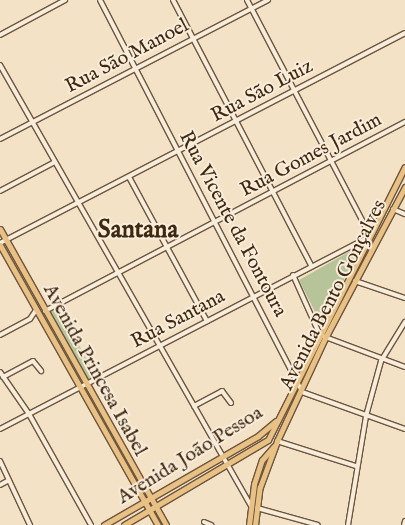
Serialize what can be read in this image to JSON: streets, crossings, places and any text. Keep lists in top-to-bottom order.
{
  "streets": {
    "main road": ["Avenida Bento Gonçalves", "Avenida Princesa Isabel", "Avenida João Pessoa"],
    "street": [
      "Rua São Manoel",
      "Rua São Luiz",
      "Rua Gomes Jardim",
      "Rua Vicente da Fontoura",
      "Rua Santana"
    ]
  },
  "crossings": [
    ["Rua São Manoel", "Rua Vicente da Fontoura"],
    ["Rua São Luiz", "Rua Vicente da Fontoura"],
    ["Rua São Luiz", "Avenida Princesa Isabel"],
    ["Rua Gomes Jardim", "Rua Vicente da Fontoura"],
    ["Rua Gomes Jardim", "Avenida Princesa Isabel"],
    ["Rua Vicente da Fontoura", "Avenida Bento Gonçalves"],
    ["Rua Vicente da Fontoura", "Rua Santana"],
    ["Avenida Bento Gonçalves", "Rua Santana"],
    ["Avenida Bento Gonçalves", "Avenida João Pessoa"],
    ["Rua Santana", "Avenida Princesa Isabel"],
    ["Avenida Princesa Isabel", "Avenida João Pessoa"]
  ],
  "districts": ["Santana"]
}
